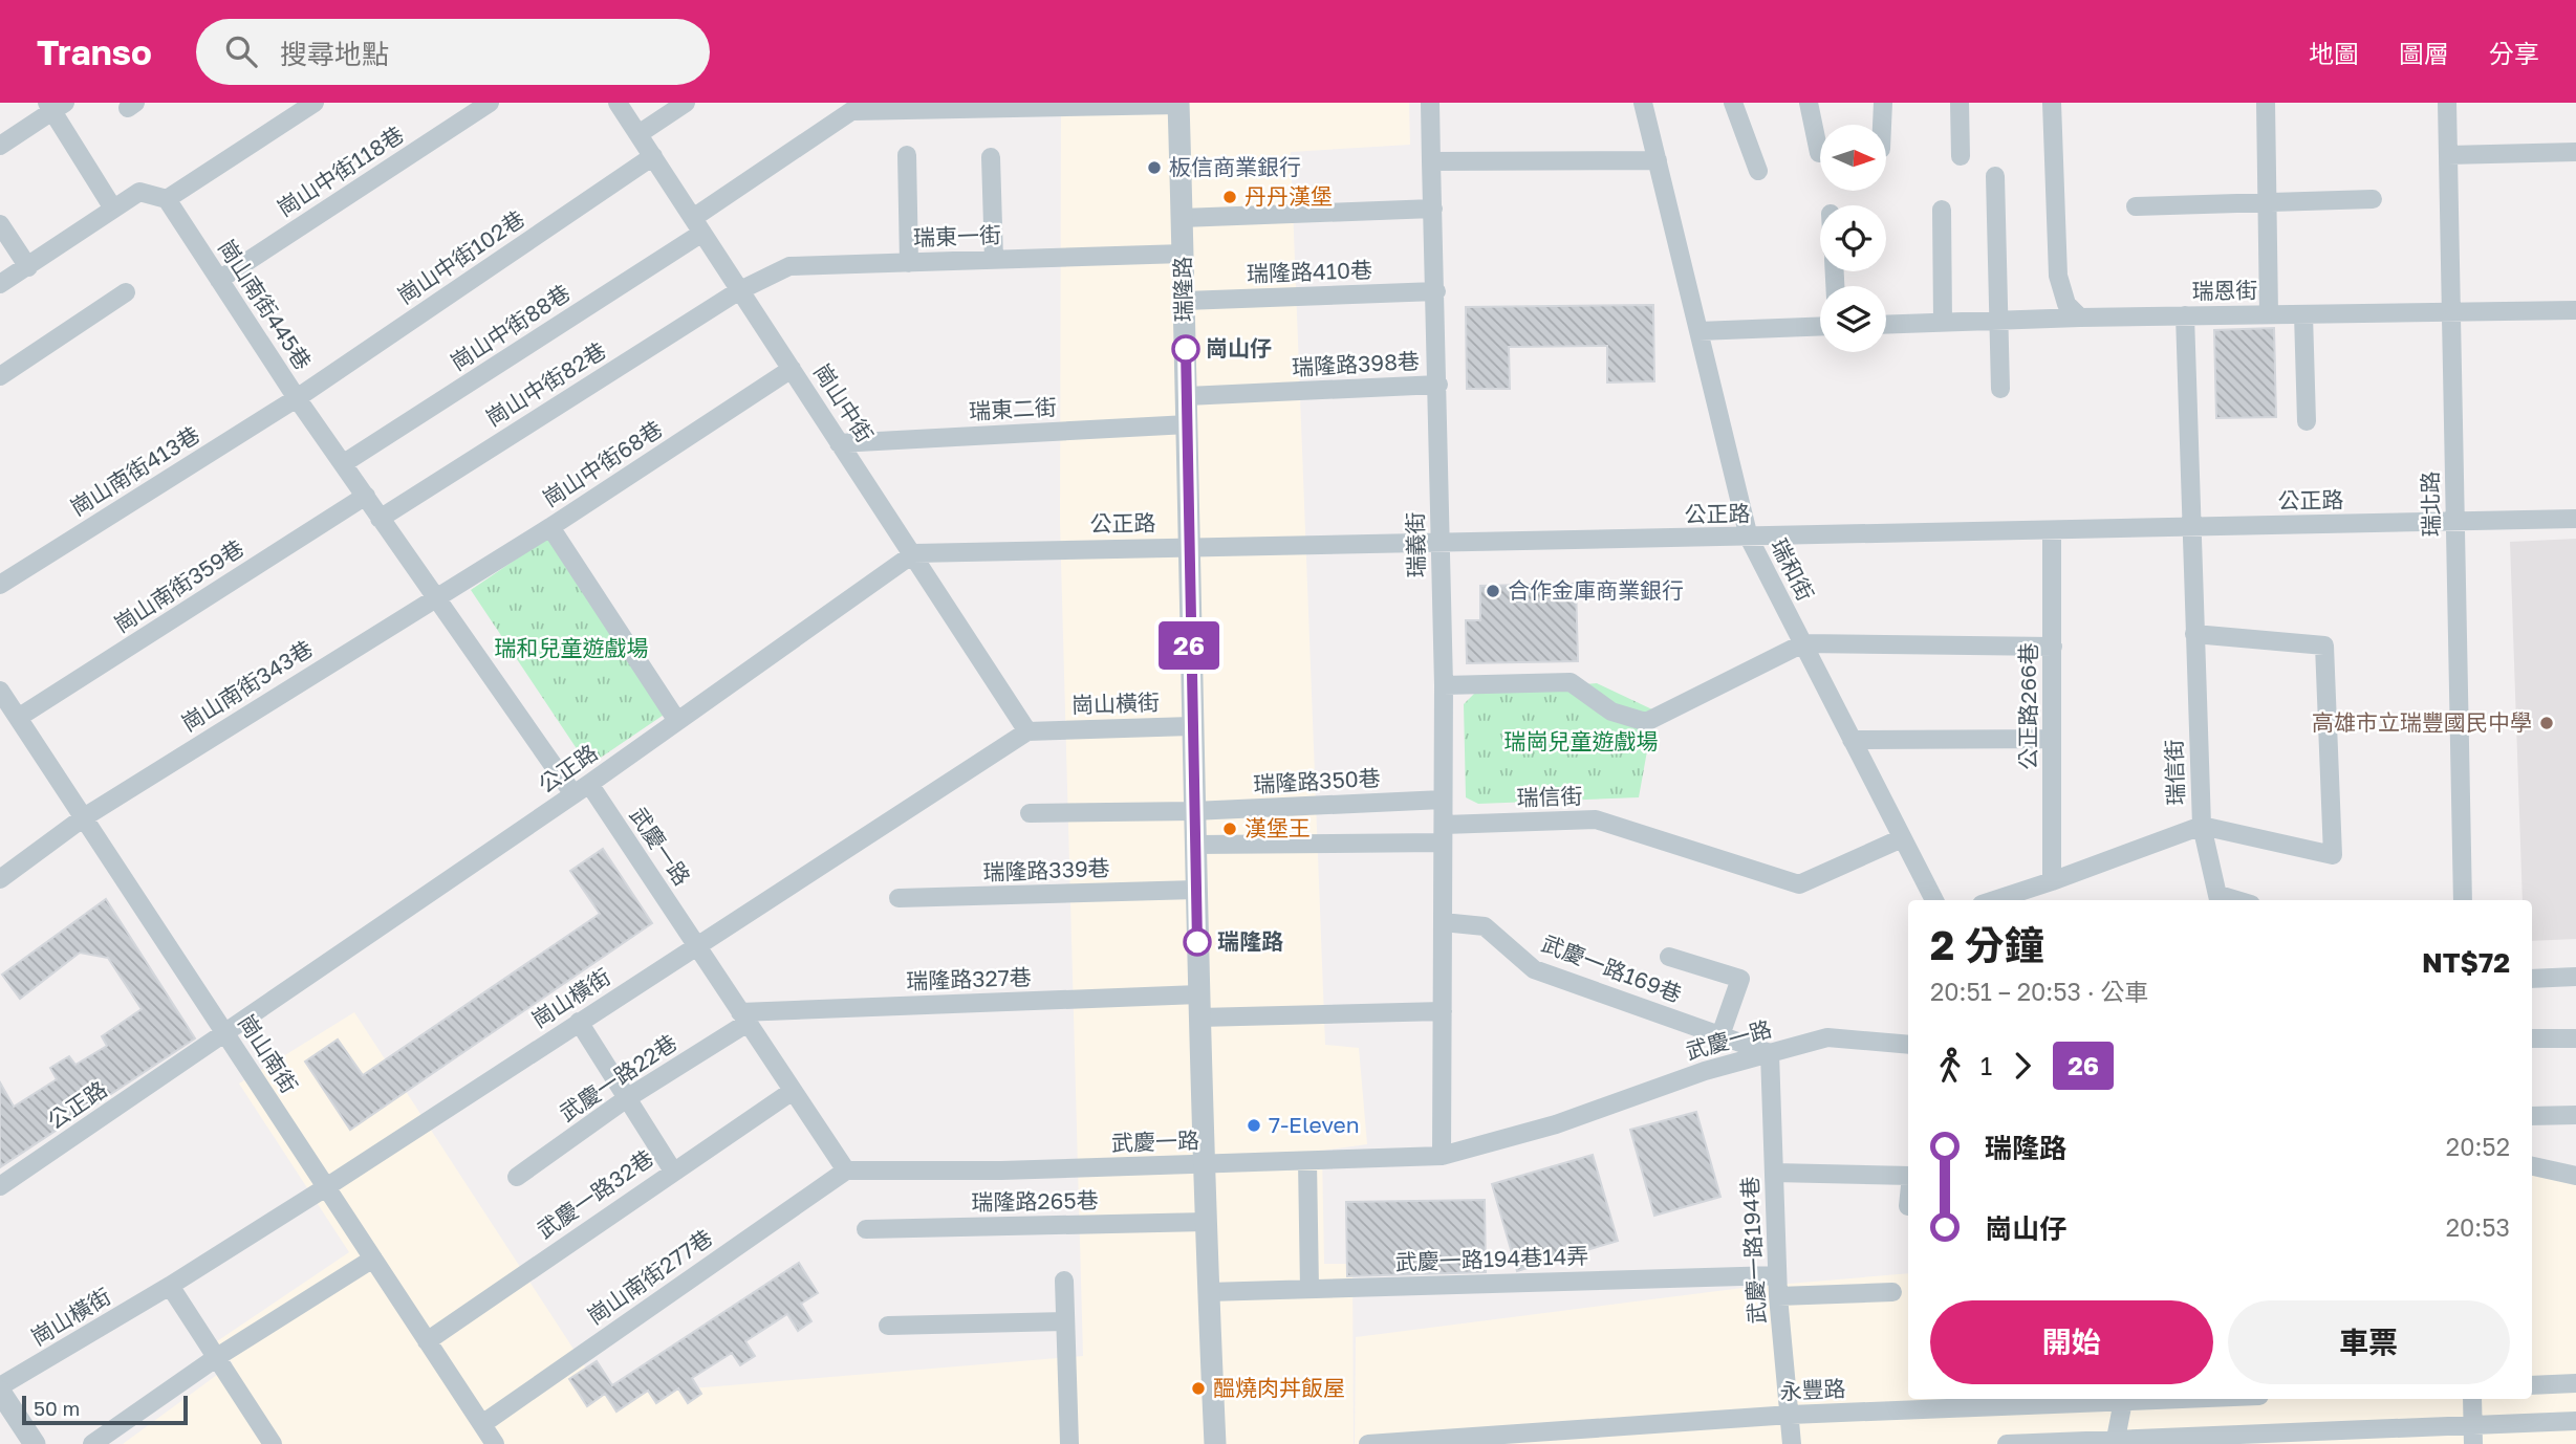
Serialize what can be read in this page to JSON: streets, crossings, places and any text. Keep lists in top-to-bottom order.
{
  "streets": {
    "street": [
      "崗山中街118巷",
      "瑞東一街",
      "崗山中街102巷",
      "瑞隆路410巷",
      "瑞隆路",
      "瑞恩街",
      "崗山南街445巷",
      "崗山中街88巷",
      "瑞隆路398巷",
      "崗山中街82巷",
      "崗山中街",
      "瑞東二街",
      "崗山中街68巷",
      "崗山南街413巷",
      "公正路",
      "瑞北路",
      "瑞義街",
      "瑞和街",
      "崗山南街359巷",
      "崗山南街343巷",
      "崗山橫街",
      "公正路266巷",
      "瑞信街",
      "瑞隆路350巷",
      "武慶一路",
      "瑞隆路339巷",
      "武慶一路169巷",
      "瑞隆路327巷",
      "崗山南街",
      "武慶一路22巷",
      "武慶一路32巷",
      "瑞隆路265巷",
      "武慶一路194巷",
      "武慶一路194巷14弄",
      "崗山南街277巷",
      "永豐路"
    ]
  },
  "crossings": [
    ["崗山中街118巷", "崗山南街445巷"],
    ["瑞東一街", "瑞隆路"],
    ["瑞東一街", "崗山中街82巷"],
    ["瑞東一街", "崗山中街"],
    ["崗山中街102巷", "崗山南街445巷"],
    ["崗山中街102巷", "崗山中街"],
    ["崗山中街102巷", "崗山南街413巷"],
    ["瑞隆路410巷", "瑞隆路"],
    ["瑞隆路410巷", "瑞義街"],
    ["瑞隆路", "瑞隆路398巷"],
    ["瑞隆路", "瑞東二街"],
    ["瑞隆路", "公正路"],
    ["瑞隆路", "崗山橫街"],
    ["瑞隆路", "瑞信街"],
    ["瑞隆路", "瑞隆路350巷"],
    ["瑞隆路", "武慶一路"],
    ["瑞隆路", "瑞隆路339巷"],
    ["瑞隆路", "瑞隆路327巷"],
    ["瑞隆路", "瑞隆路265巷"],
    ["瑞隆路", "武慶一路194巷14弄"],
    ["瑞恩街", "瑞北路"],
    ["瑞恩街", "瑞信街"],
    ["崗山南街445巷", "崗山中街88巷"],
    ["崗山南街445巷", "崗山中街82巷"],
    ["崗山南街445巷", "崗山中街68巷"],
    ["崗山南街445巷", "崗山南街413巷"],
    ["崗山南街445巷", "崗山南街359巷"],
    ["崗山南街445巷", "崗山南街343巷"],
    ["崗山南街445巷", "武慶一路"],
    ["崗山中街88巷", "崗山中街"],
    ["瑞隆路398巷", "瑞義街"],
    ["崗山中街82巷", "崗山中街"],
    ["崗山中街", "瑞東二街"],
    ["崗山中街", "崗山中街68巷"],
    ["崗山中街", "公正路"],
    ["崗山中街", "崗山橫街"],
    ["崗山中街68巷", "崗山南街343巷"],
    ["崗山中街68巷", "武慶一路"],
    ["公正路", "瑞北路"],
    ["公正路", "瑞義街"],
    ["公正路", "瑞和街"],
    ["公正路", "公正路266巷"],
    ["公正路", "瑞信街"],
    ["公正路", "武慶一路"],
    ["公正路", "崗山南街"],
    ["瑞義街", "瑞信街"],
    ["瑞義街", "瑞隆路350巷"],
    ["瑞義街", "武慶一路"],
    ["瑞義街", "武慶一路169巷"],
    ["瑞和街", "瑞信街"],
    ["崗山南街359巷", "崗山南街"],
    ["崗山南街343巷", "武慶一路"],
    ["崗山南街343巷", "崗山南街"],
    ["崗山橫街", "武慶一路"],
    ["崗山橫街", "崗山南街"],
    ["公正路266巷", "瑞信街"],
    ["武慶一路", "武慶一路169巷"],
    ["武慶一路", "瑞隆路327巷"],
    ["武慶一路", "武慶一路22巷"],
    ["武慶一路", "武慶一路32巷"],
    ["武慶一路", "武慶一路194巷"],
    ["武慶一路", "崗山南街277巷"],
    ["武慶一路169巷", "武慶一路194巷"],
    ["瑞隆路327巷", "武慶一路22巷"],
    ["崗山南街", "武慶一路32巷"],
    ["崗山南街", "崗山南街277巷"],
    ["武慶一路194巷", "武慶一路194巷14弄"],
    ["武慶一路194巷", "永豐路"]
  ],
  "parks": ["瑞和兒童遊戲場", "瑞崗兒童遊戲場"],
  "places": [
    "板信商業銀行",
    "丹丹漢堡",
    "崗山仔",
    "合作金庫商業銀行",
    "高雄市立瑞豐國民中學",
    "漢堡王",
    "瑞隆路",
    "7-Eleven",
    "醞燒肉丼飯屋"
  ],
  "lines": ["bus line 26"],
  "scale_bar": "50 m",
  "north": "right",
  "page": {
    "header": "Transo",
    "search": "搜尋地點",
    "nav": ["地圖", "圖層", "分享"],
    "on_map": "26",
    "heading": ["2 分鐘", "20:51 – 20:53 · 公車", "NT$72"],
    "legs": ["1", "26"],
    "list": [
      {
        "name": "瑞隆路",
        "value": "20:52"
      },
      {
        "name": "崗山仔",
        "value": "20:53"
      }
    ],
    "buttons": ["開始", "車票"],
    "scale": "50 m"
  }
}
